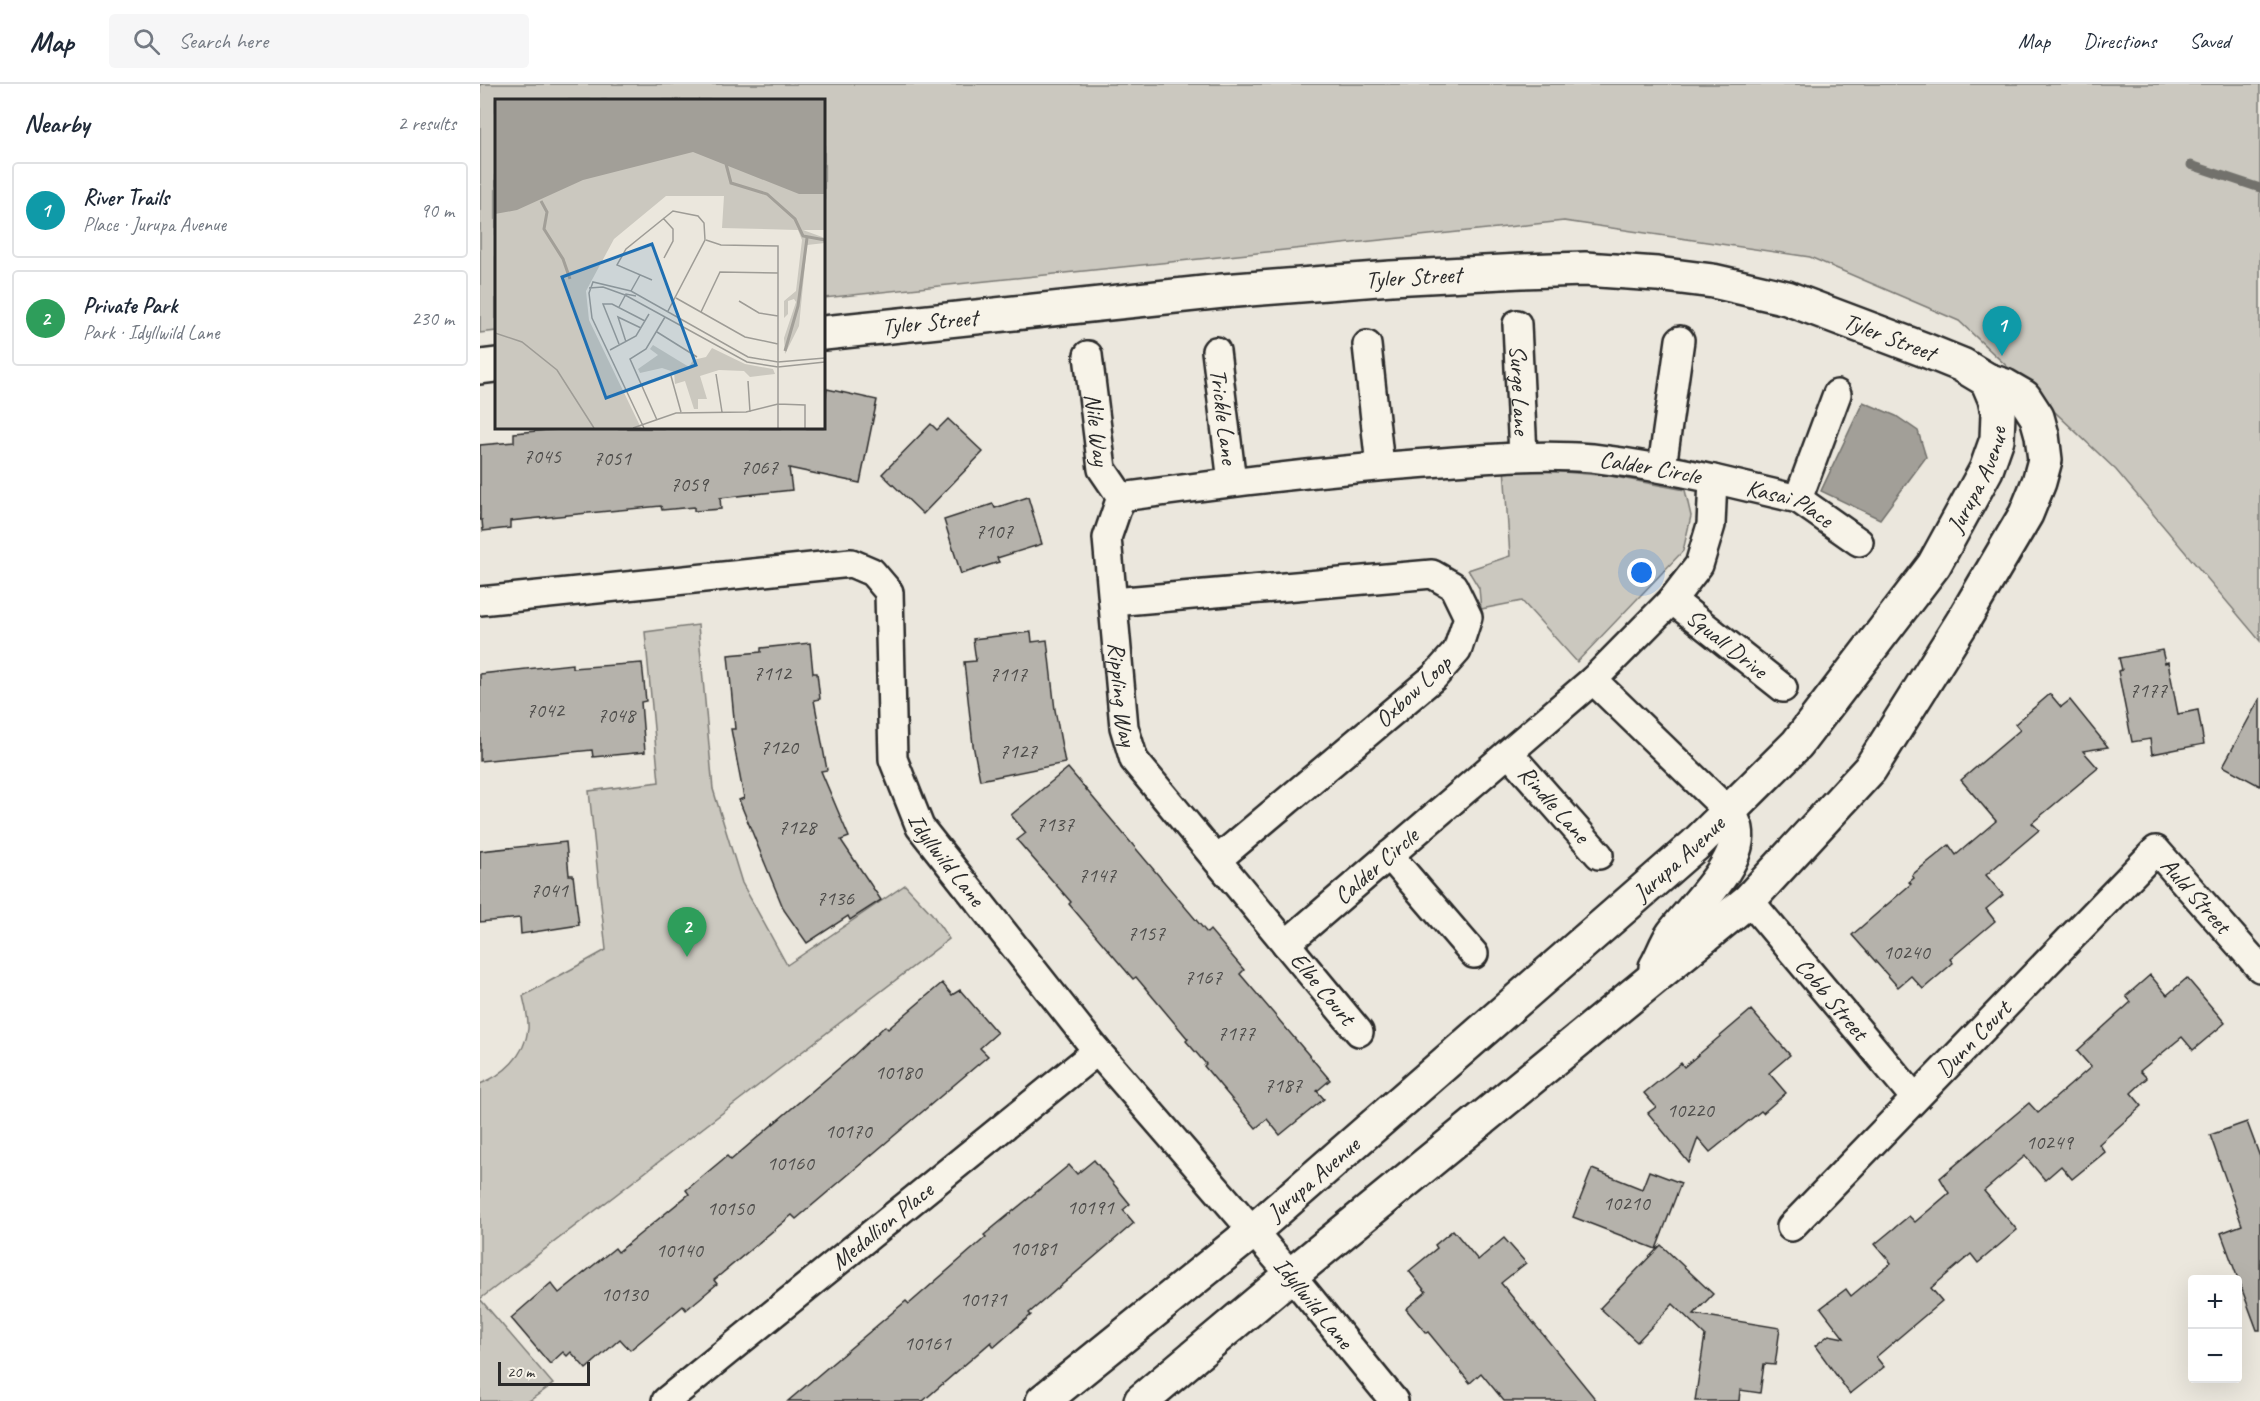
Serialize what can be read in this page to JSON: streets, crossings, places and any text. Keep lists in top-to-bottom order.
{
  "streets": {
    "main road": ["Tyler Street", "Jurupa Avenue"],
    "street": [
      "Surge Lane",
      "Trickle Lane",
      "Nile Way",
      "Calder Circle",
      "Kasai Place",
      "Squall Drive",
      "Oxbow Loop",
      "Rippling Way",
      "Rindle Lane",
      "Idyllwild Lane",
      "Auld Street",
      "Elbe Court",
      "Cobb Street",
      "Dunn Court",
      "Medallion Place"
    ]
  },
  "crossings": [
    ["Tyler Street", "Jurupa Avenue"],
    ["Surge Lane", "Calder Circle"],
    ["Trickle Lane", "Calder Circle"],
    ["Nile Way", "Calder Circle"],
    ["Nile Way", "Rippling Way"],
    ["Calder Circle", "Kasai Place"],
    ["Calder Circle", "Squall Drive"],
    ["Calder Circle", "Rippling Way"],
    ["Calder Circle", "Rindle Lane"],
    ["Calder Circle", "Elbe Court"],
    ["Jurupa Avenue", "Idyllwild Lane"],
    ["Jurupa Avenue", "Cobb Street"],
    ["Oxbow Loop", "Rippling Way"],
    ["Rippling Way", "Elbe Court"],
    ["Idyllwild Lane", "Medallion Place"],
    ["Auld Street", "Dunn Court"],
    ["Cobb Street", "Dunn Court"]
  ],
  "house_numbers": [
    "7045",
    "7051",
    "7067",
    "7059",
    "7107",
    "7112",
    "7117",
    "7177",
    "7042",
    "7048",
    "7120",
    "7127",
    "7137",
    "7128",
    "7147",
    "7041",
    "7136",
    "7157",
    "10240",
    "7167",
    "7177",
    "10180",
    "7187",
    "10220",
    "10170",
    "10249",
    "10160",
    "10210",
    "10191",
    "10150",
    "10181",
    "10140",
    "10130",
    "10171",
    "10161"
  ],
  "scale_bar": "20 m",
  "page": {
    "header": "Map",
    "search": "Search here",
    "nav": ["Map", "Directions", "Saved"],
    "heading": ["Nearby", "2 results"],
    "list": [
      {
        "mark": "1",
        "name": "River Trails",
        "note": "Place · Jurupa Avenue",
        "value": "90 m"
      },
      {
        "mark": "2",
        "name": "Private Park",
        "note": "Park · Idyllwild Lane",
        "value": "230 m"
      }
    ],
    "pins": ["1", "2"],
    "map_buttons": ["+", "−"],
    "scale": "20 m"
  }
}
